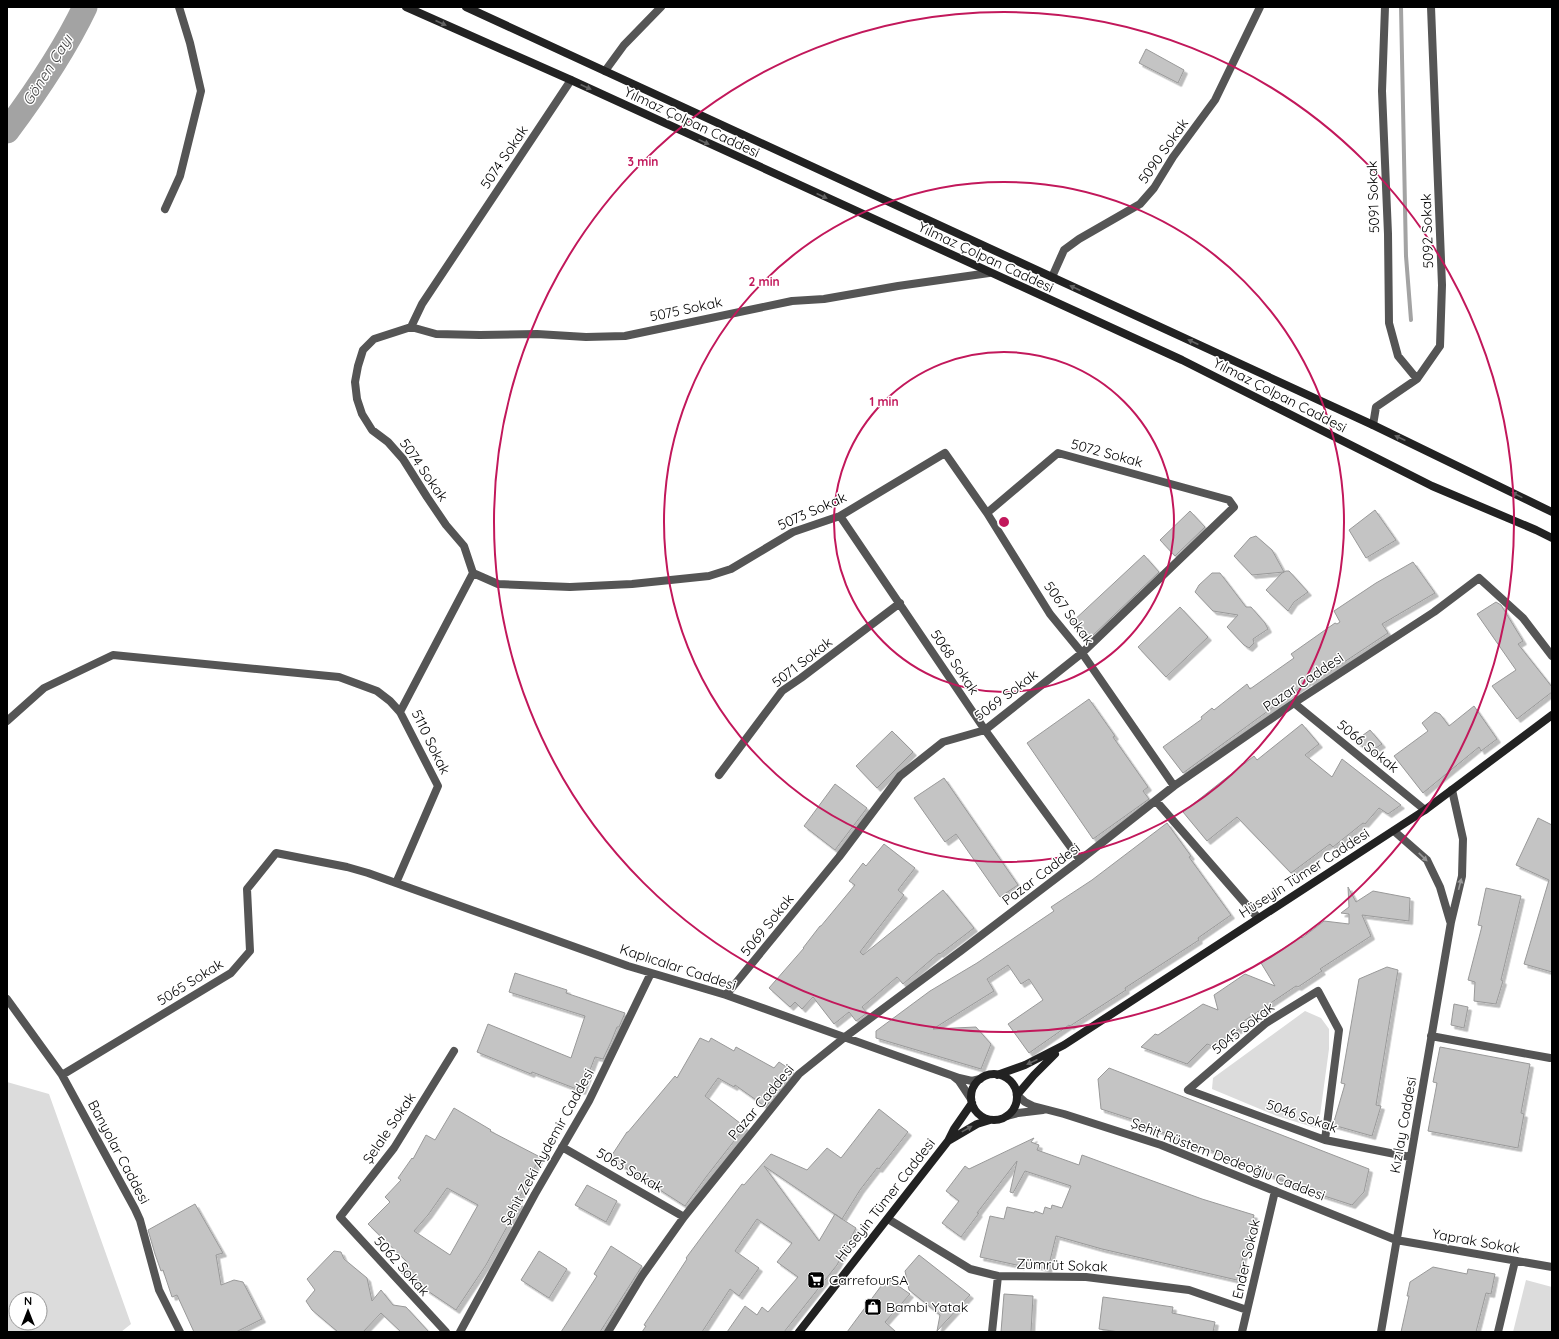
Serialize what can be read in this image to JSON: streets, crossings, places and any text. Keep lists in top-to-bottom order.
{
  "streets": {
    "main road": ["Yılmaz Çolpan Caddesi", "Hüseyin Tümer Caddesi"],
    "street": [
      "5090 Sokak",
      "5074 Sokak",
      "5091 Sokak",
      "5092 Sokak",
      "5075 Sokak",
      "5072 Sokak",
      "5073 Sokak",
      "5067 Sokak",
      "5071 Sokak",
      "5068 Sokak",
      "Pazar Caddesi",
      "5069 Sokak",
      "5110 Sokak",
      "5066 Sokak",
      "Kaplıcalar Caddesi",
      "5065 Sokak",
      "5045 Sokak",
      "5046 Sokak",
      "Kızılay Caddesi",
      "Şelale Sokak",
      "Şehit Zeki Aydemir Caddesi",
      "Banyolar Caddesi",
      "Şehit Rüstem Dedeoğlu Caddesi",
      "5063 Sokak",
      "Yaprak Sokak",
      "Ender Sokak",
      "Zümrüt Sokak",
      "5062 Sokak"
    ]
  },
  "crossings": [
    ["Yılmaz Çolpan Caddesi", "5090 Sokak"],
    ["Yılmaz Çolpan Caddesi", "5074 Sokak"],
    ["Yılmaz Çolpan Caddesi", "5092 Sokak"],
    ["Yılmaz Çolpan Caddesi", "5075 Sokak"],
    ["5074 Sokak", "5075 Sokak"],
    ["5074 Sokak", "5073 Sokak"],
    ["5074 Sokak", "5110 Sokak"],
    ["5091 Sokak", "5092 Sokak"],
    ["5072 Sokak", "5067 Sokak"],
    ["5072 Sokak", "5069 Sokak"],
    ["5073 Sokak", "5067 Sokak"],
    ["5073 Sokak", "5068 Sokak"],
    ["5073 Sokak", "5110 Sokak"],
    ["5067 Sokak", "Pazar Caddesi"],
    ["5067 Sokak", "5069 Sokak"],
    ["5071 Sokak", "5068 Sokak"],
    ["5068 Sokak", "Pazar Caddesi"],
    ["5068 Sokak", "5069 Sokak"],
    ["Pazar Caddesi", "5066 Sokak"],
    ["Pazar Caddesi", "Kaplıcalar Caddesi"],
    ["Pazar Caddesi", "5063 Sokak"],
    ["5069 Sokak", "Kaplıcalar Caddesi"],
    ["5110 Sokak", "Kaplıcalar Caddesi"],
    ["5110 Sokak", "5065 Sokak"],
    ["5066 Sokak", "Hüseyin Tümer Caddesi"],
    ["Hüseyin Tümer Caddesi", "Kaplıcalar Caddesi"],
    ["Hüseyin Tümer Caddesi", "Kızılay Caddesi"],
    ["Hüseyin Tümer Caddesi", "Şehit Rüstem Dedeoğlu Caddesi"],
    ["Hüseyin Tümer Caddesi", "Zümrüt Sokak"],
    ["Kaplıcalar Caddesi", "5065 Sokak"],
    ["Kaplıcalar Caddesi", "Şehit Zeki Aydemir Caddesi"],
    ["Kaplıcalar Caddesi", "Şehit Rüstem Dedeoğlu Caddesi"],
    ["5065 Sokak", "Banyolar Caddesi"],
    ["5045 Sokak", "5046 Sokak"],
    ["5046 Sokak", "Kızılay Caddesi"],
    ["Kızılay Caddesi", "Şehit Rüstem Dedeoğlu Caddesi"],
    ["Kızılay Caddesi", "Yaprak Sokak"],
    ["Şelale Sokak", "5062 Sokak"],
    ["Şehit Zeki Aydemir Caddesi", "5063 Sokak"],
    ["Şehit Rüstem Dedeoğlu Caddesi", "Yaprak Sokak"],
    ["Şehit Rüstem Dedeoğlu Caddesi", "Ender Sokak"],
    ["Ender Sokak", "Zümrüt Sokak"]
  ],
  "water": ["Gönen Çayı"],
  "places": {
    "supermarket": ["CarrefourSA"],
    "shop": ["Bambi Yatak"]
  },
  "north": "top",
  "rings": ["3 min", "2 min", "1 min"]
}
